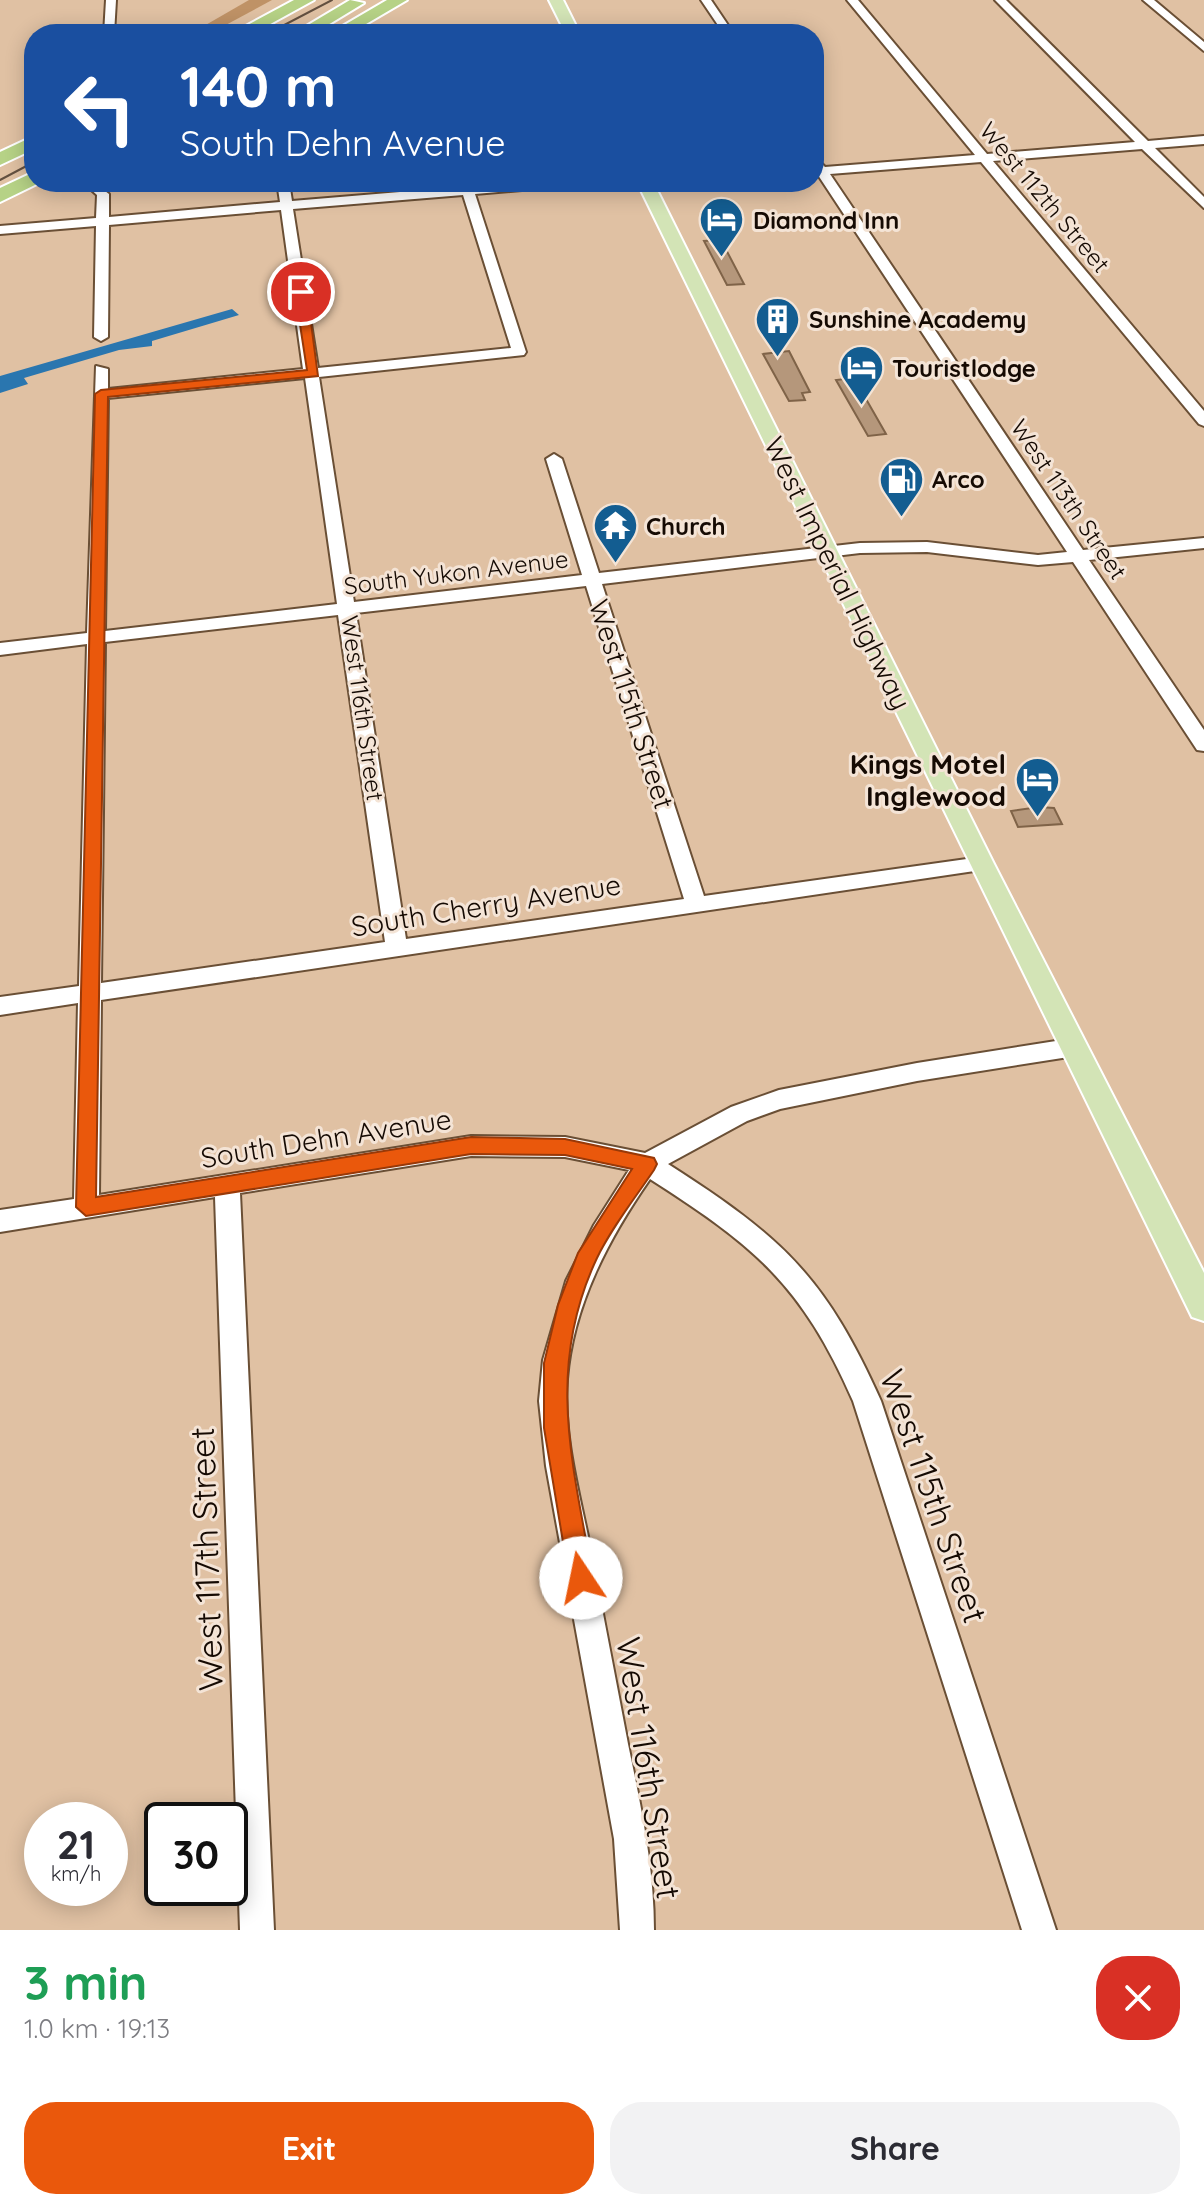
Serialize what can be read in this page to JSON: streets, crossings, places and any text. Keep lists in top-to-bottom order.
{
  "streets": {
    "main road": ["West Imperial Highway"],
    "street": [
      "West 112th Street",
      "West 113th Street",
      "South Yukon Avenue",
      "West 115th Street",
      "West 116th Street",
      "South Cherry Avenue",
      "South Dehn Avenue",
      "West 117th Street"
    ]
  },
  "crossings": [
    ["West 113th Street", "South Yukon Avenue"],
    ["South Yukon Avenue", "West Imperial Highway"],
    ["South Yukon Avenue", "West 115th Street"],
    ["South Yukon Avenue", "West 116th Street"],
    ["West Imperial Highway", "South Cherry Avenue"],
    ["West 115th Street", "West 116th Street"],
    ["West 115th Street", "South Cherry Avenue"],
    ["West 115th Street", "South Dehn Avenue"],
    ["West 116th Street", "South Cherry Avenue"],
    ["West 116th Street", "South Dehn Avenue"],
    ["South Dehn Avenue", "West 117th Street"]
  ],
  "places": {
    "hotel": ["Diamond Inn", "Touristlodge", "Kings Motel Inglewood"],
    "building": ["Sunshine Academy"],
    "fuel station": ["Arco"],
    "temple": ["Church"]
  },
  "page": {
    "turn": ["140 m", "South Dehn Avenue"],
    "speed": "21 km/h",
    "limit": "30",
    "heading": ["3 min", "1.0 km · 19:13"],
    "buttons": ["Exit", "Share"]
  }
}
